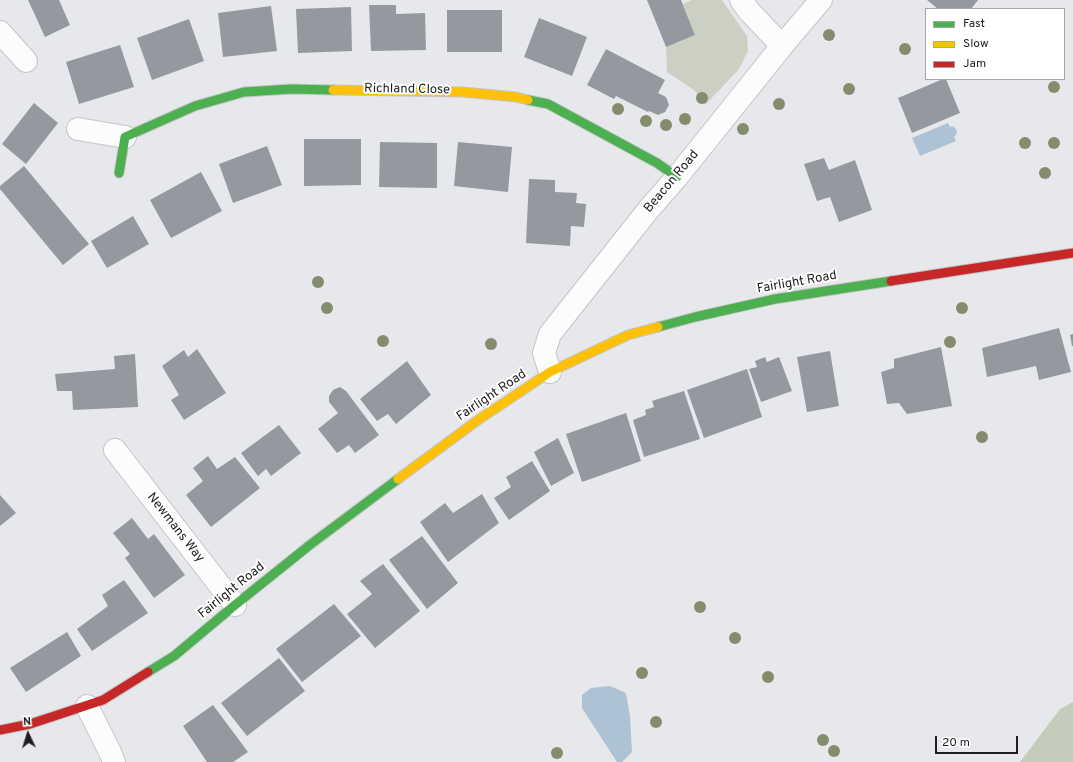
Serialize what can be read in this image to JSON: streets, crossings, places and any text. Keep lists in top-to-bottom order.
{
  "streets": {
    "street": [
      "Richland Close",
      "Beacon Road",
      "Fairlight Road",
      "Newmans Way"
    ]
  },
  "crossings": [
    ["Richland Close", "Beacon Road"],
    ["Beacon Road", "Fairlight Road"],
    ["Fairlight Road", "Newmans Way"]
  ],
  "legend": ["Fast", "Slow", "Jam"],
  "scale_bar": "20 m",
  "north": "top"
}
